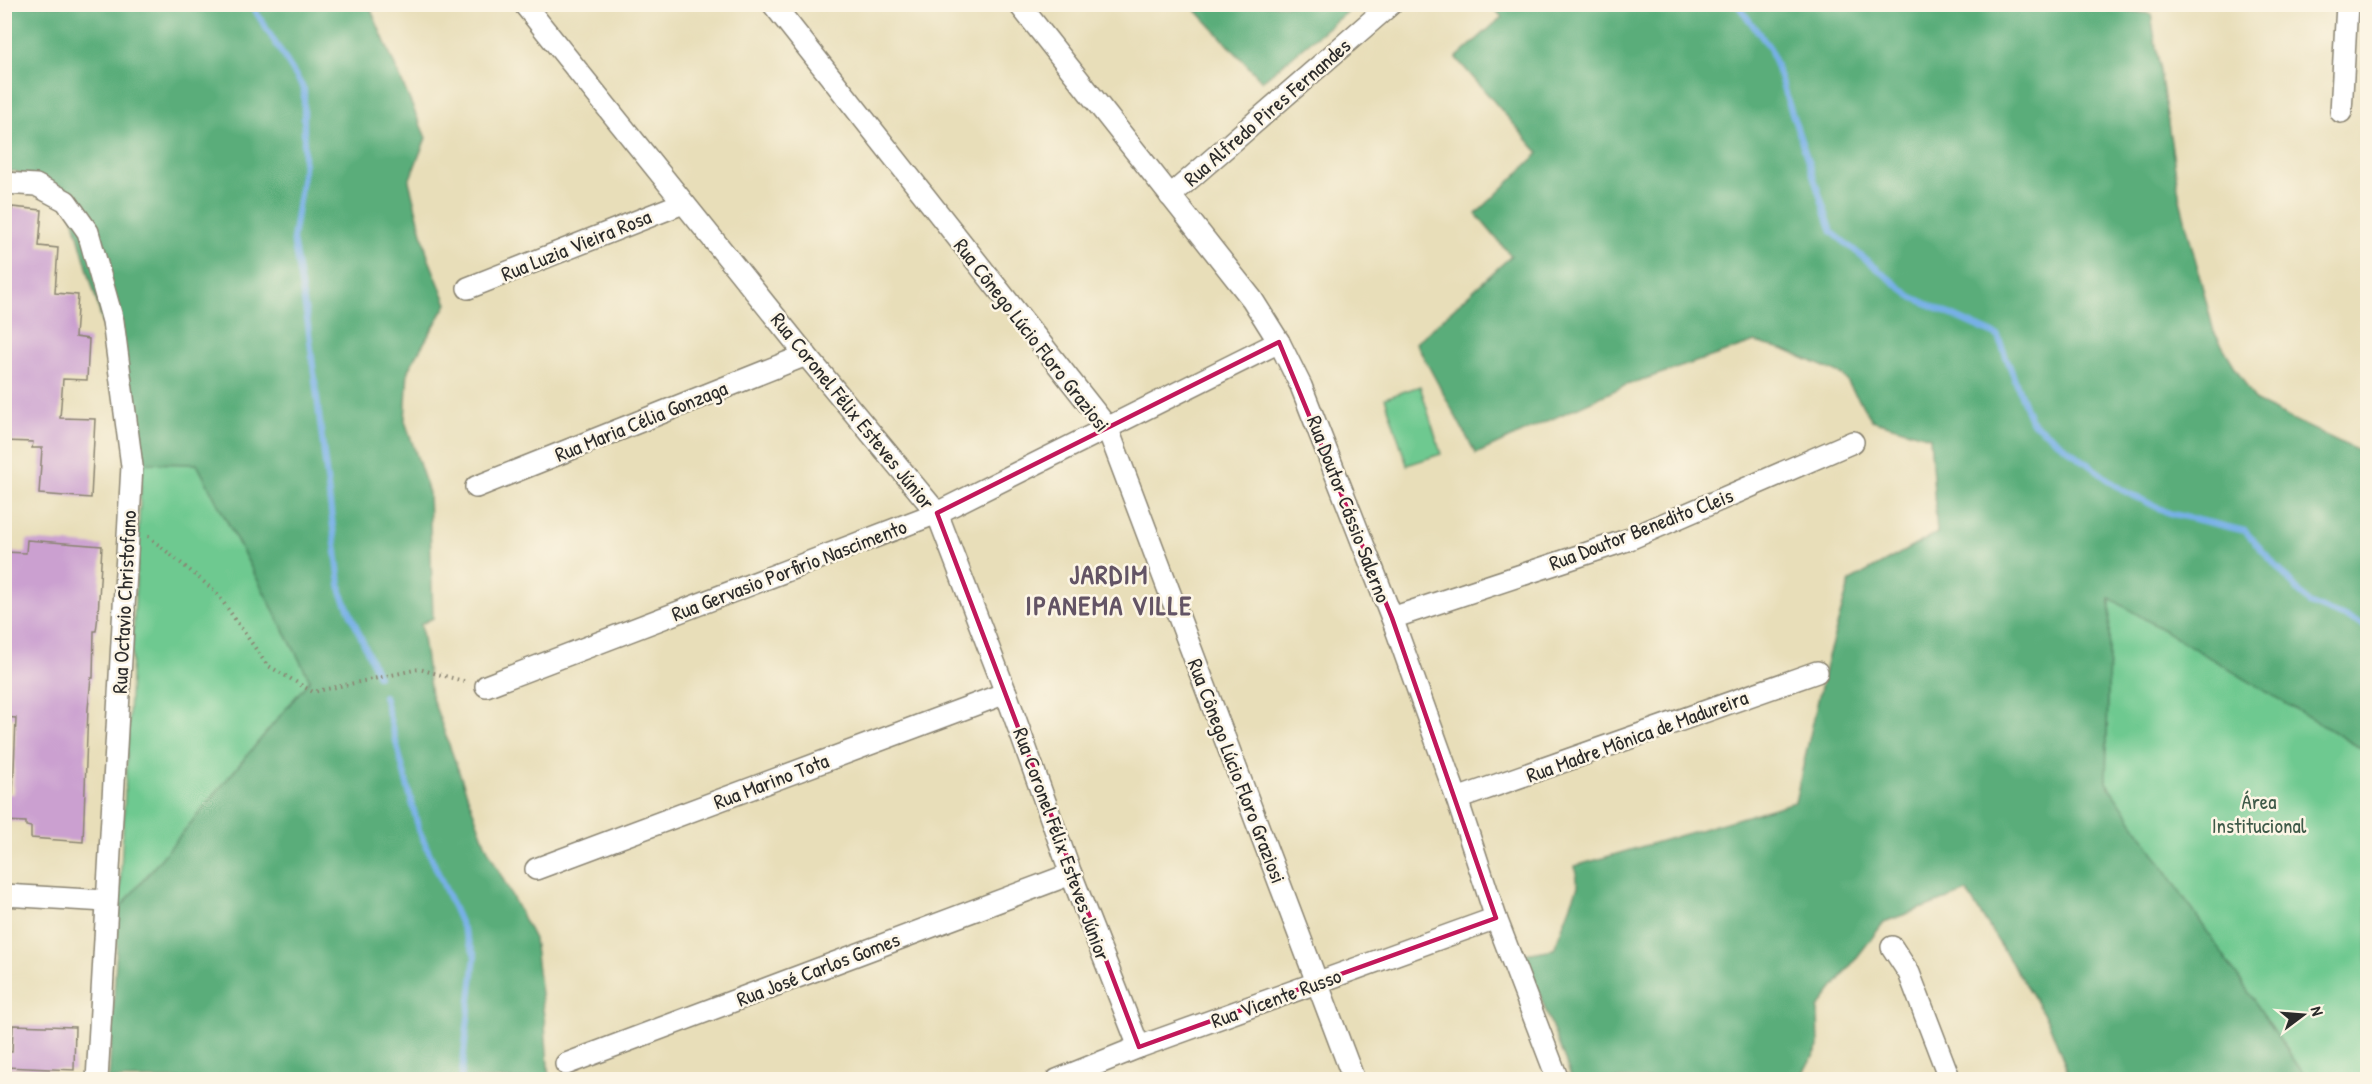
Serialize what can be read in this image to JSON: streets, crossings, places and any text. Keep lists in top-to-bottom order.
{
  "streets": {
    "street": [
      "Rua Alfredo Pires Fernandes",
      "Rua Luzia Vieira Rosa",
      "Rua Cônego Lúcio Floro Graziosi",
      "Rua Coronel Félix Esteves Júnior",
      "Rua Maria Célia Gonzaga",
      "Rua Doutor Cássio Salerno",
      "Rua Doutor Benedito Cleis",
      "Rua Gervasio Porfirio Nascimento",
      "Rua Octavio Christofano",
      "Rua Madre Mônica de Madureira",
      "Rua Marino Tota",
      "Rua José Carlos Gomes",
      "Rua Vicente Russo"
    ]
  },
  "crossings": [
    ["Rua Alfredo Pires Fernandes", "Rua Doutor Cássio Salerno"],
    ["Rua Luzia Vieira Rosa", "Rua Coronel Félix Esteves Júnior"],
    ["Rua Cônego Lúcio Floro Graziosi", "Rua Gervasio Porfirio Nascimento"],
    ["Rua Cônego Lúcio Floro Graziosi", "Rua Vicente Russo"],
    ["Rua Coronel Félix Esteves Júnior", "Rua Maria Célia Gonzaga"],
    ["Rua Coronel Félix Esteves Júnior", "Rua Gervasio Porfirio Nascimento"],
    ["Rua Coronel Félix Esteves Júnior", "Rua Marino Tota"],
    ["Rua Coronel Félix Esteves Júnior", "Rua José Carlos Gomes"],
    ["Rua Coronel Félix Esteves Júnior", "Rua Vicente Russo"],
    ["Rua Doutor Cássio Salerno", "Rua Doutor Benedito Cleis"],
    ["Rua Doutor Cássio Salerno", "Rua Gervasio Porfirio Nascimento"],
    ["Rua Doutor Cássio Salerno", "Rua Madre Mônica de Madureira"],
    ["Rua Doutor Cássio Salerno", "Rua Vicente Russo"]
  ],
  "districts": ["JARDIM IPANEMA VILLE"],
  "parks": ["Área Institucional"],
  "north": "right"
}
